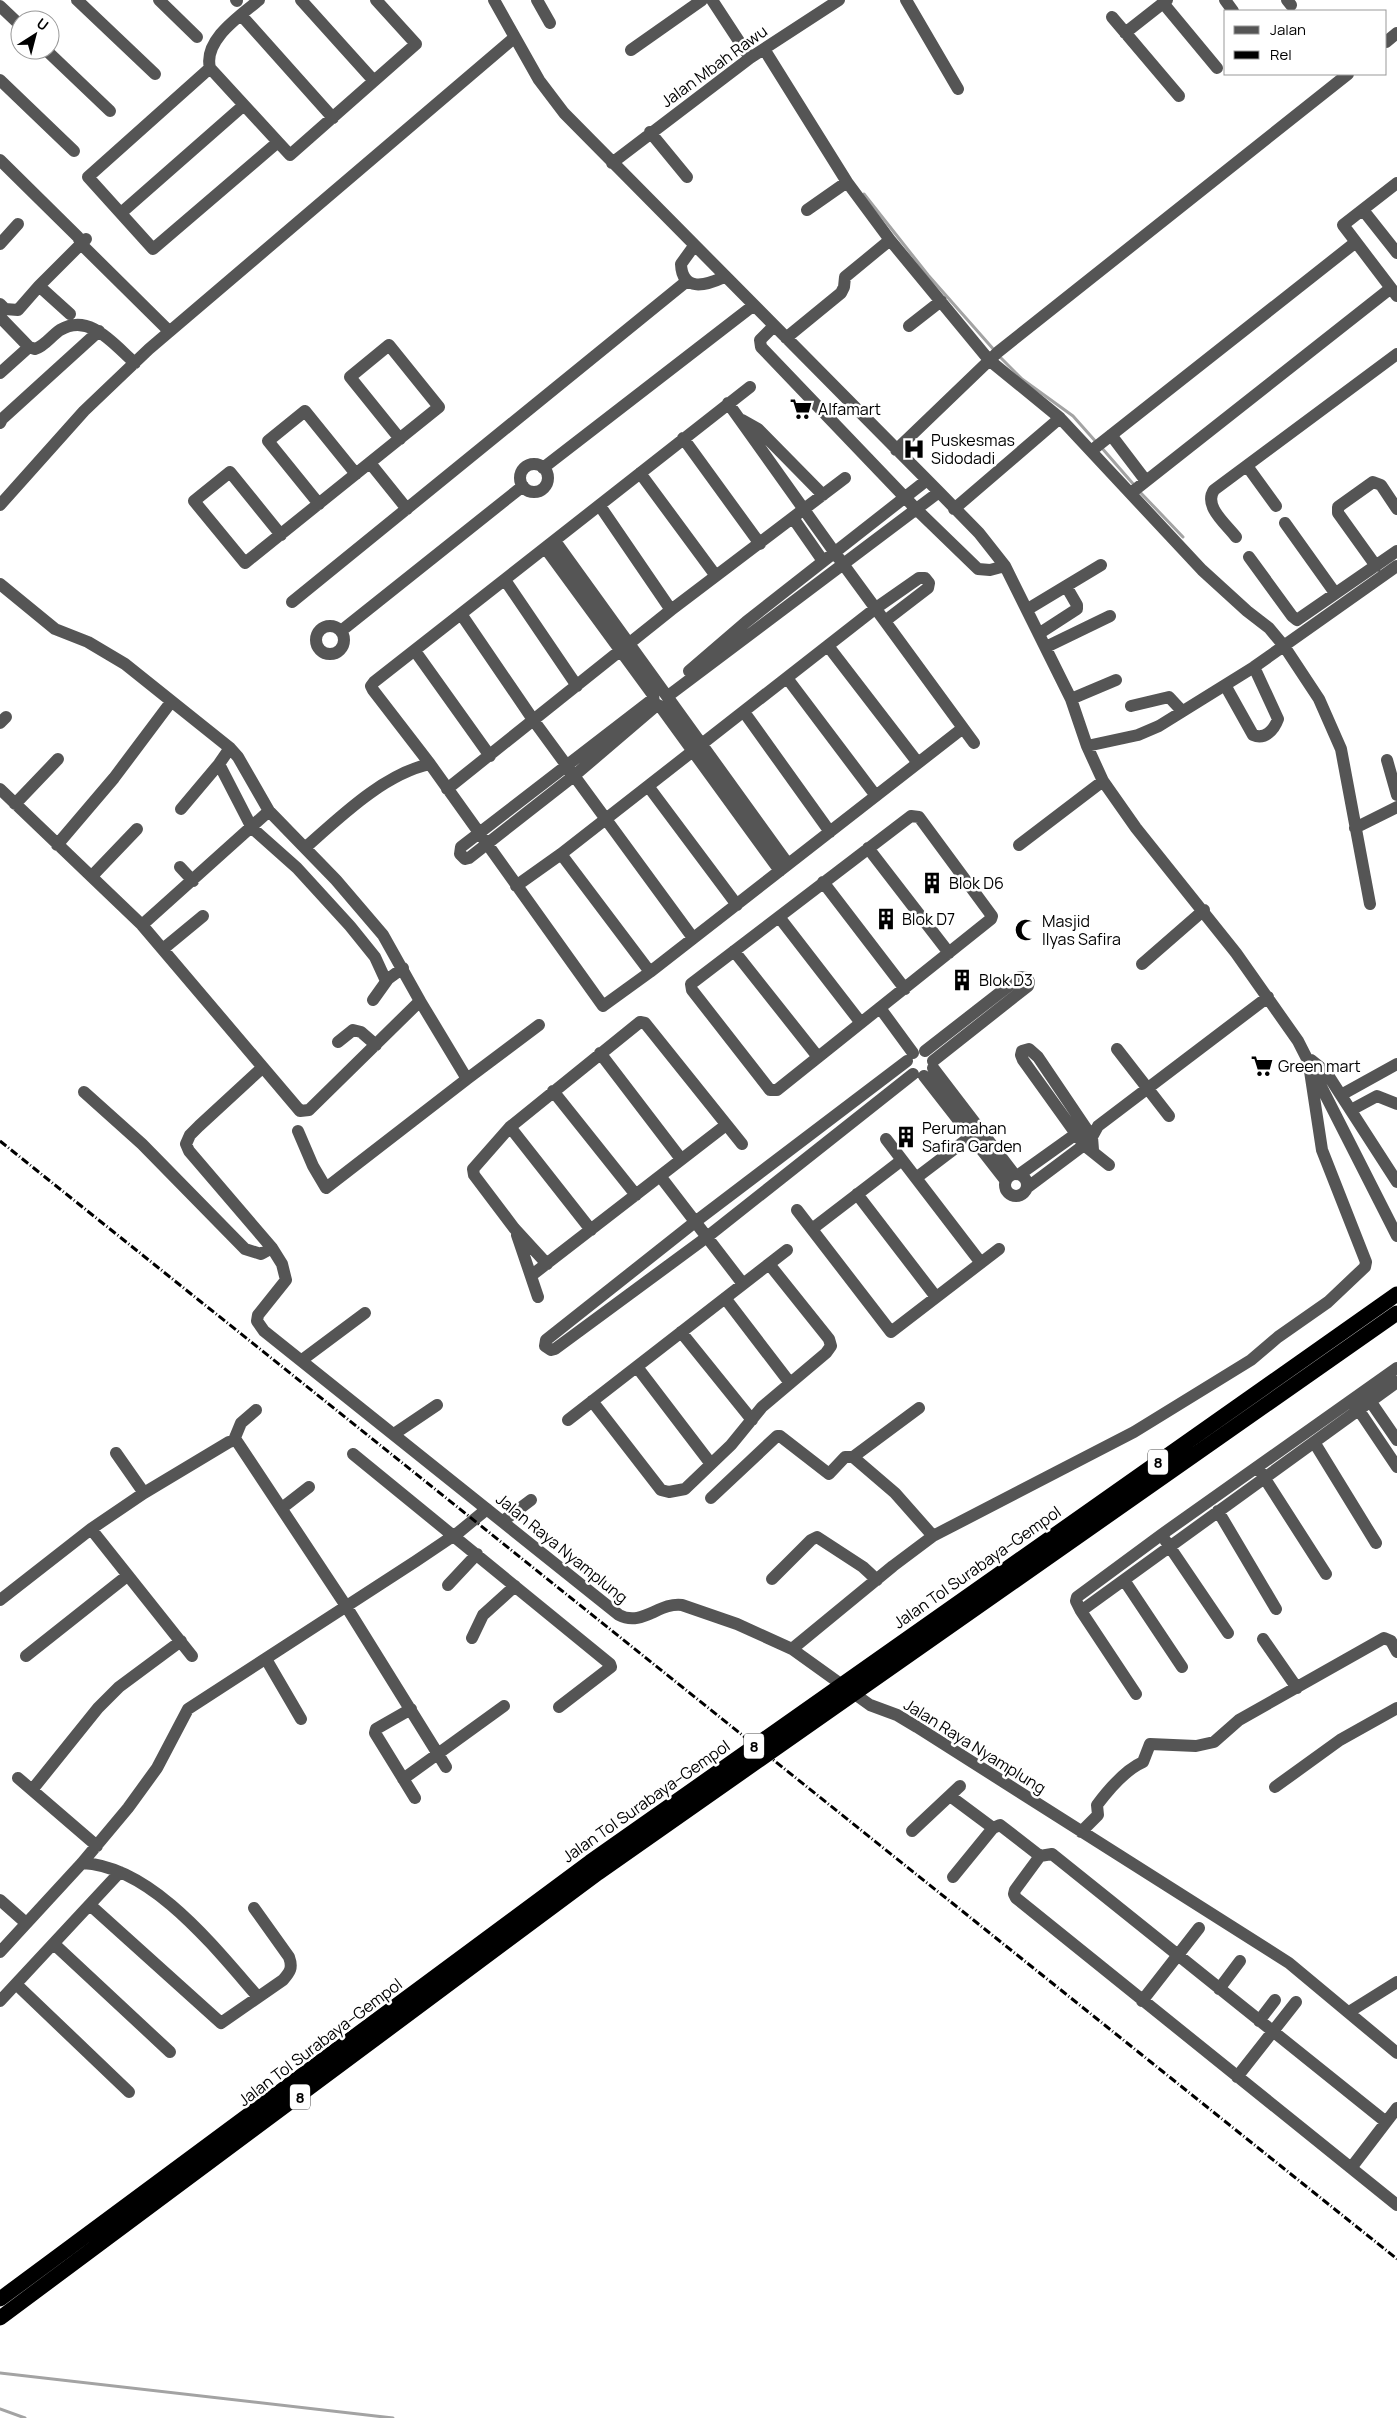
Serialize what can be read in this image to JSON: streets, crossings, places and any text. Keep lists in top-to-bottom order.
{
  "streets": {
    "highway": ["8", "Jalan Tol Surabaya–Gempol"],
    "street": ["Jalan Mbah Rawu", "Jalan Raya Nyamplung"]
  },
  "places": {
    "supermarket": ["Alfamart", "Green mart"],
    "hospital": ["Puskesmas Sidodadi"],
    "building": [
      "Blok D6",
      "Blok D7",
      "Blok D3",
      "Perumahan Safira Garden"
    ],
    "mosque": ["Masjid Ilyas Safira"]
  },
  "legend": ["Jalan", "Rel"],
  "north": "top right"
}
